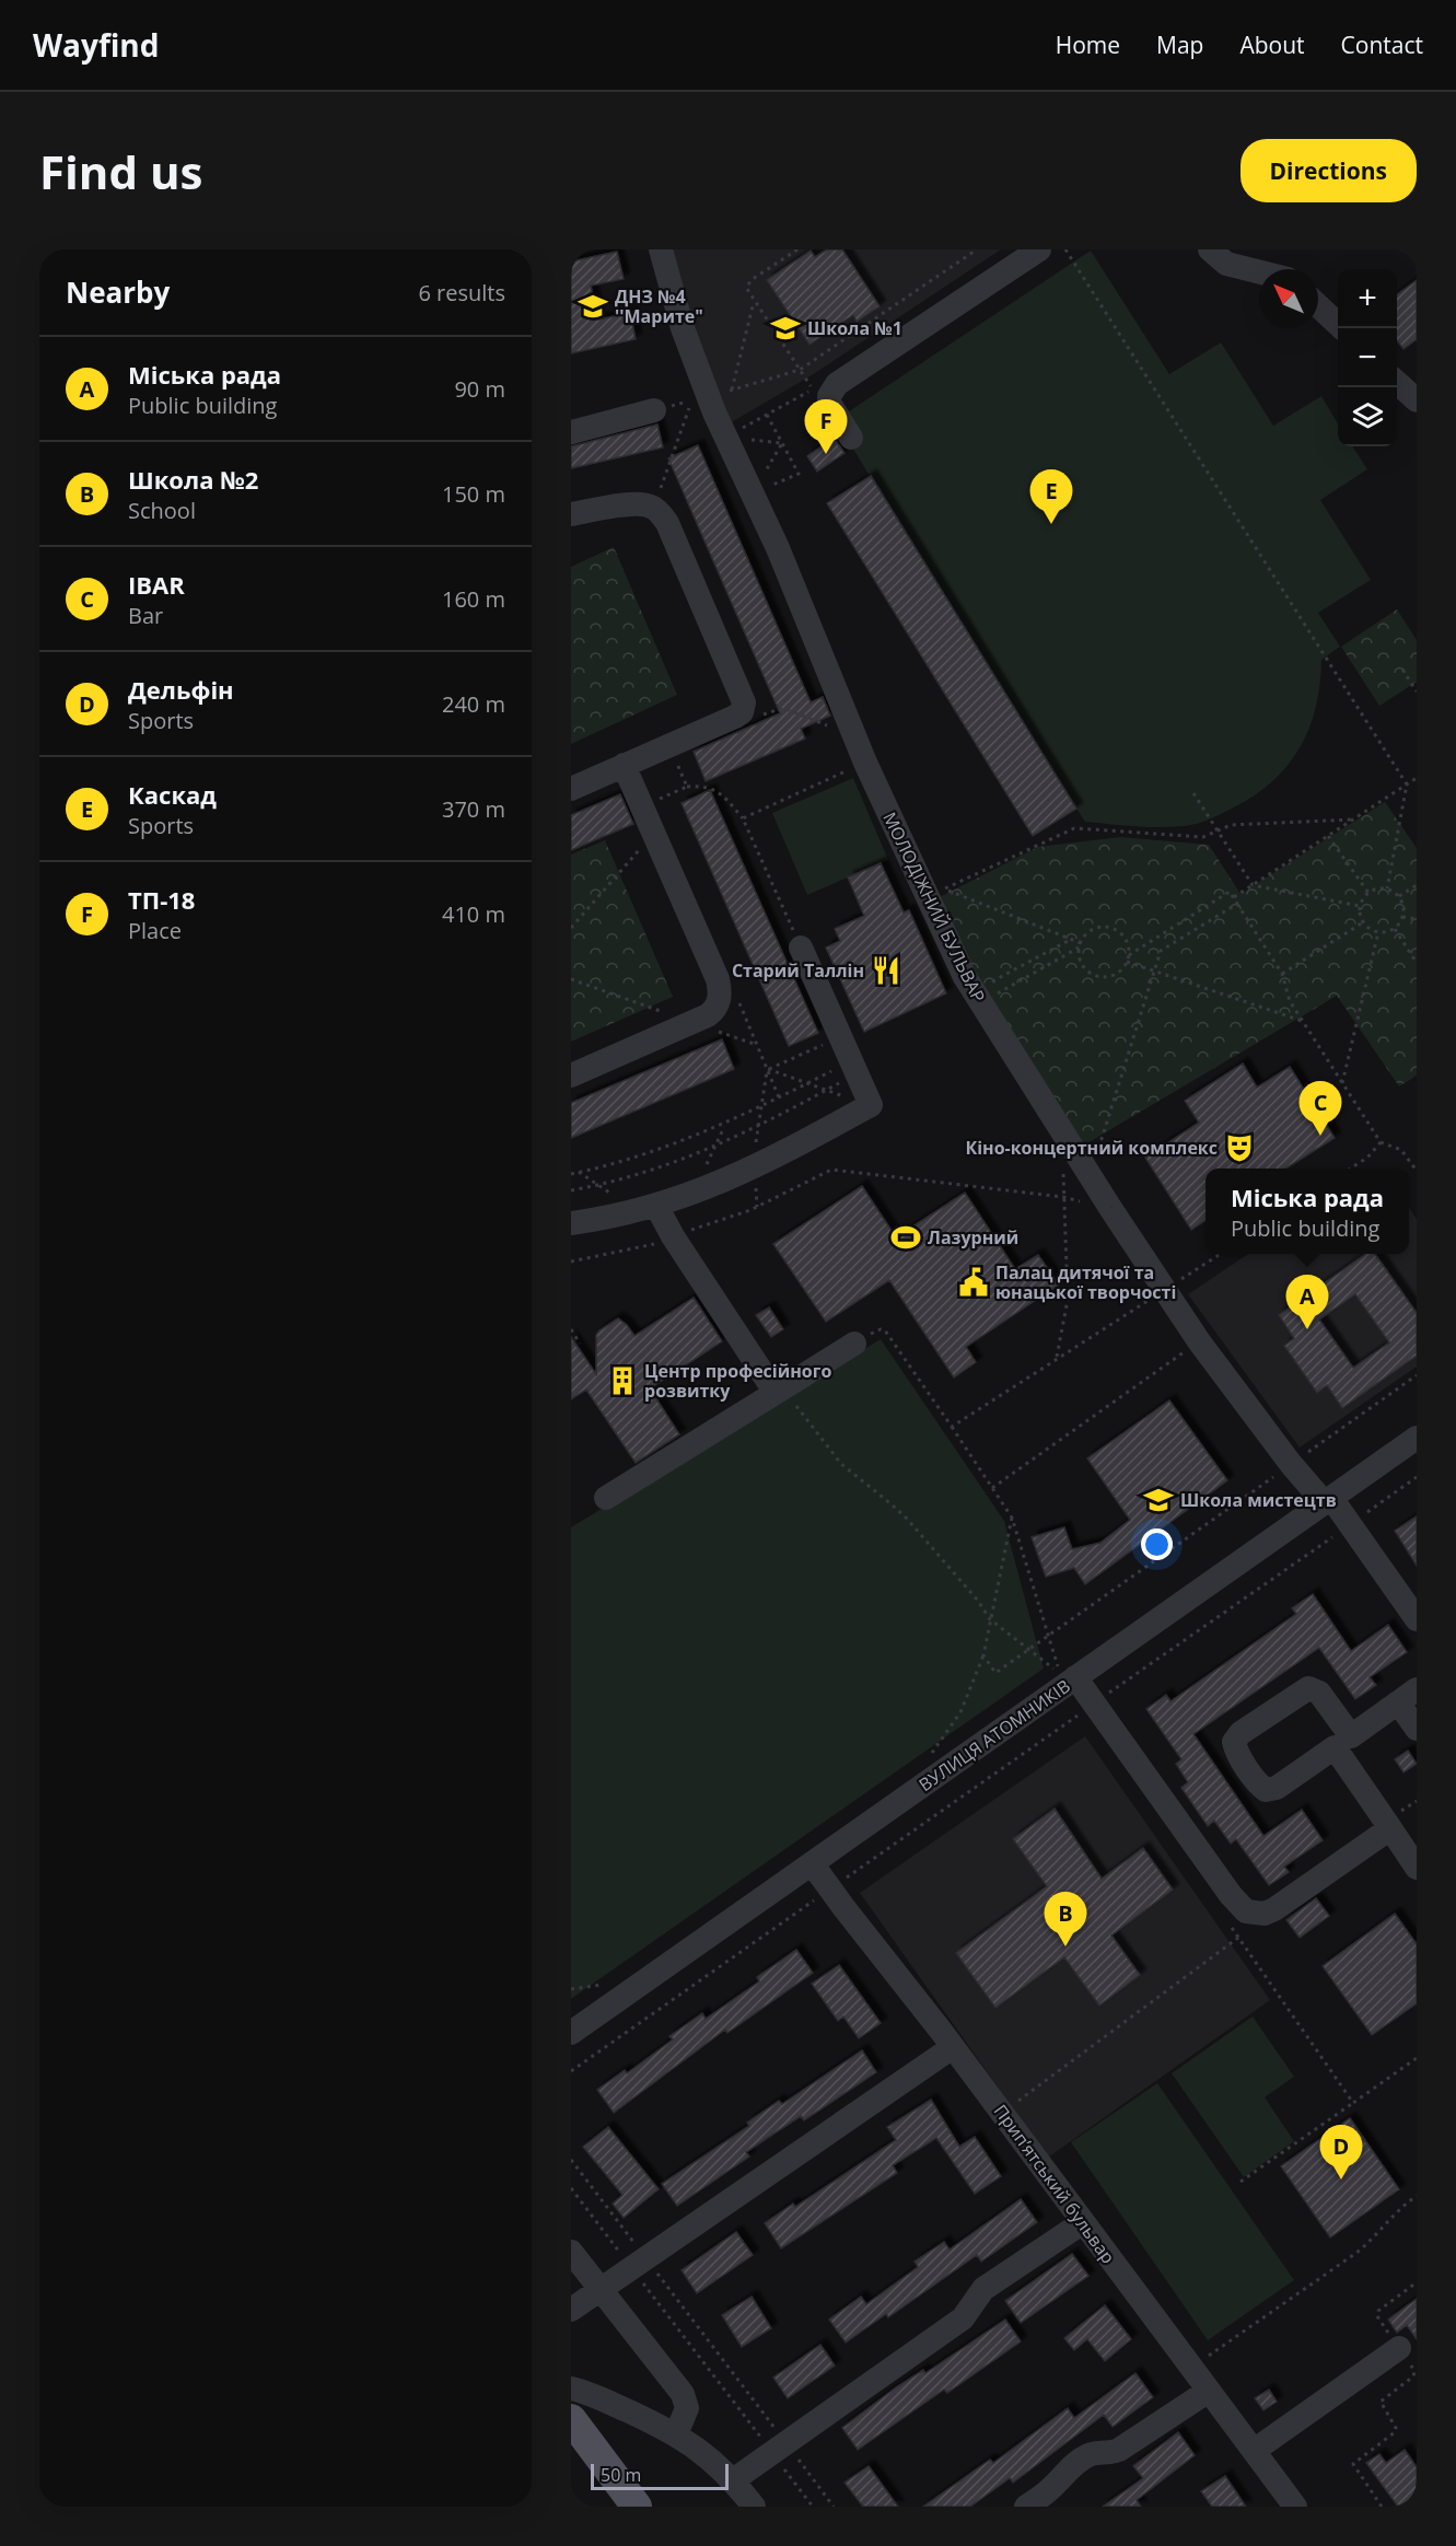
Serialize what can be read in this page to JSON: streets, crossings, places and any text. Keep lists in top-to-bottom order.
{
  "streets": {
    "street": ["МОЛОДІЖНИЙ БУЛЬВАР", "ВУЛИЦЯ АТОМНИКІВ", "Припʼятський бульвар"]
  },
  "crossings": [
    ["МОЛОДІЖНИЙ БУЛЬВАР", "ВУЛИЦЯ АТОМНИКІВ"],
    ["ВУЛИЦЯ АТОМНИКІВ", "Припʼятський бульвар"]
  ],
  "places": {
    "school or university": ["ДНЗ №4 ''Марите\"", "Школа №1", "Школа мистецтв"],
    "restaurant": ["Старий Таллін"],
    "theatre": ["Кіно-концертний комплекс"],
    "sports": ["Лазурний"],
    "public building": ["Палац дитячої та юнацької творчості"],
    "building": ["Центр професійного розвитку"]
  },
  "scale_bar": "50 m",
  "north": "top left",
  "page": {
    "header": "Wayfind",
    "nav": [
      "Home",
      "Map",
      "About",
      "Contact"
    ],
    "buttons": "Directions",
    "title": "Find us",
    "heading": ["Nearby", "6 results"],
    "map_buttons": ["+", "−"],
    "list": [
      {
        "mark": "A",
        "name": "Міська рада",
        "note": "Public building",
        "value": "90 m"
      },
      {
        "mark": "B",
        "name": "Школа №2",
        "note": "School",
        "value": "150 m"
      },
      {
        "mark": "C",
        "name": "IBAR",
        "note": "Bar",
        "value": "160 m"
      },
      {
        "mark": "D",
        "name": "Дельфін",
        "note": "Sports",
        "value": "240 m"
      },
      {
        "mark": "E",
        "name": "Каскад",
        "note": "Sports",
        "value": "370 m"
      },
      {
        "mark": "F",
        "name": "ТП-18",
        "note": "Place",
        "value": "410 m"
      }
    ],
    "pins": [
      "F",
      "E",
      "C",
      "A",
      "B",
      "D"
    ],
    "popup": ["Міська рада", "Public building"],
    "scale": "50 m"
  }
}
